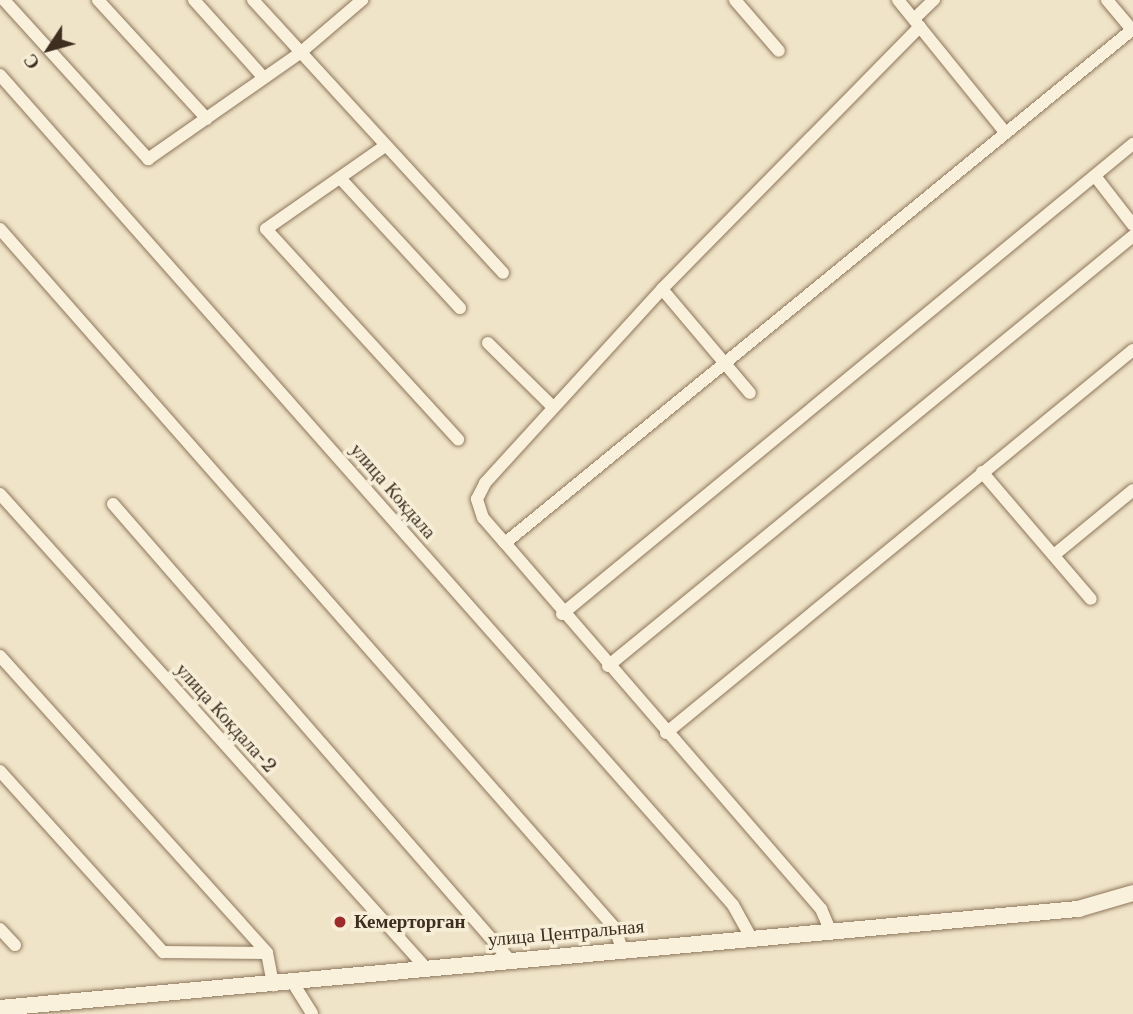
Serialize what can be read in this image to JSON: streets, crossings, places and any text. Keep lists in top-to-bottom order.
{
  "streets": {
    "main road": ["улица Центральная"],
    "street": ["улица Кокдала", "улица Кокдала-2"]
  },
  "crossings": [
    ["улица Кокдала", "улица Центральная"],
    ["улица Кокдала-2", "улица Центральная"]
  ],
  "places": ["Кемерторган"],
  "north": "bottom left"
}
